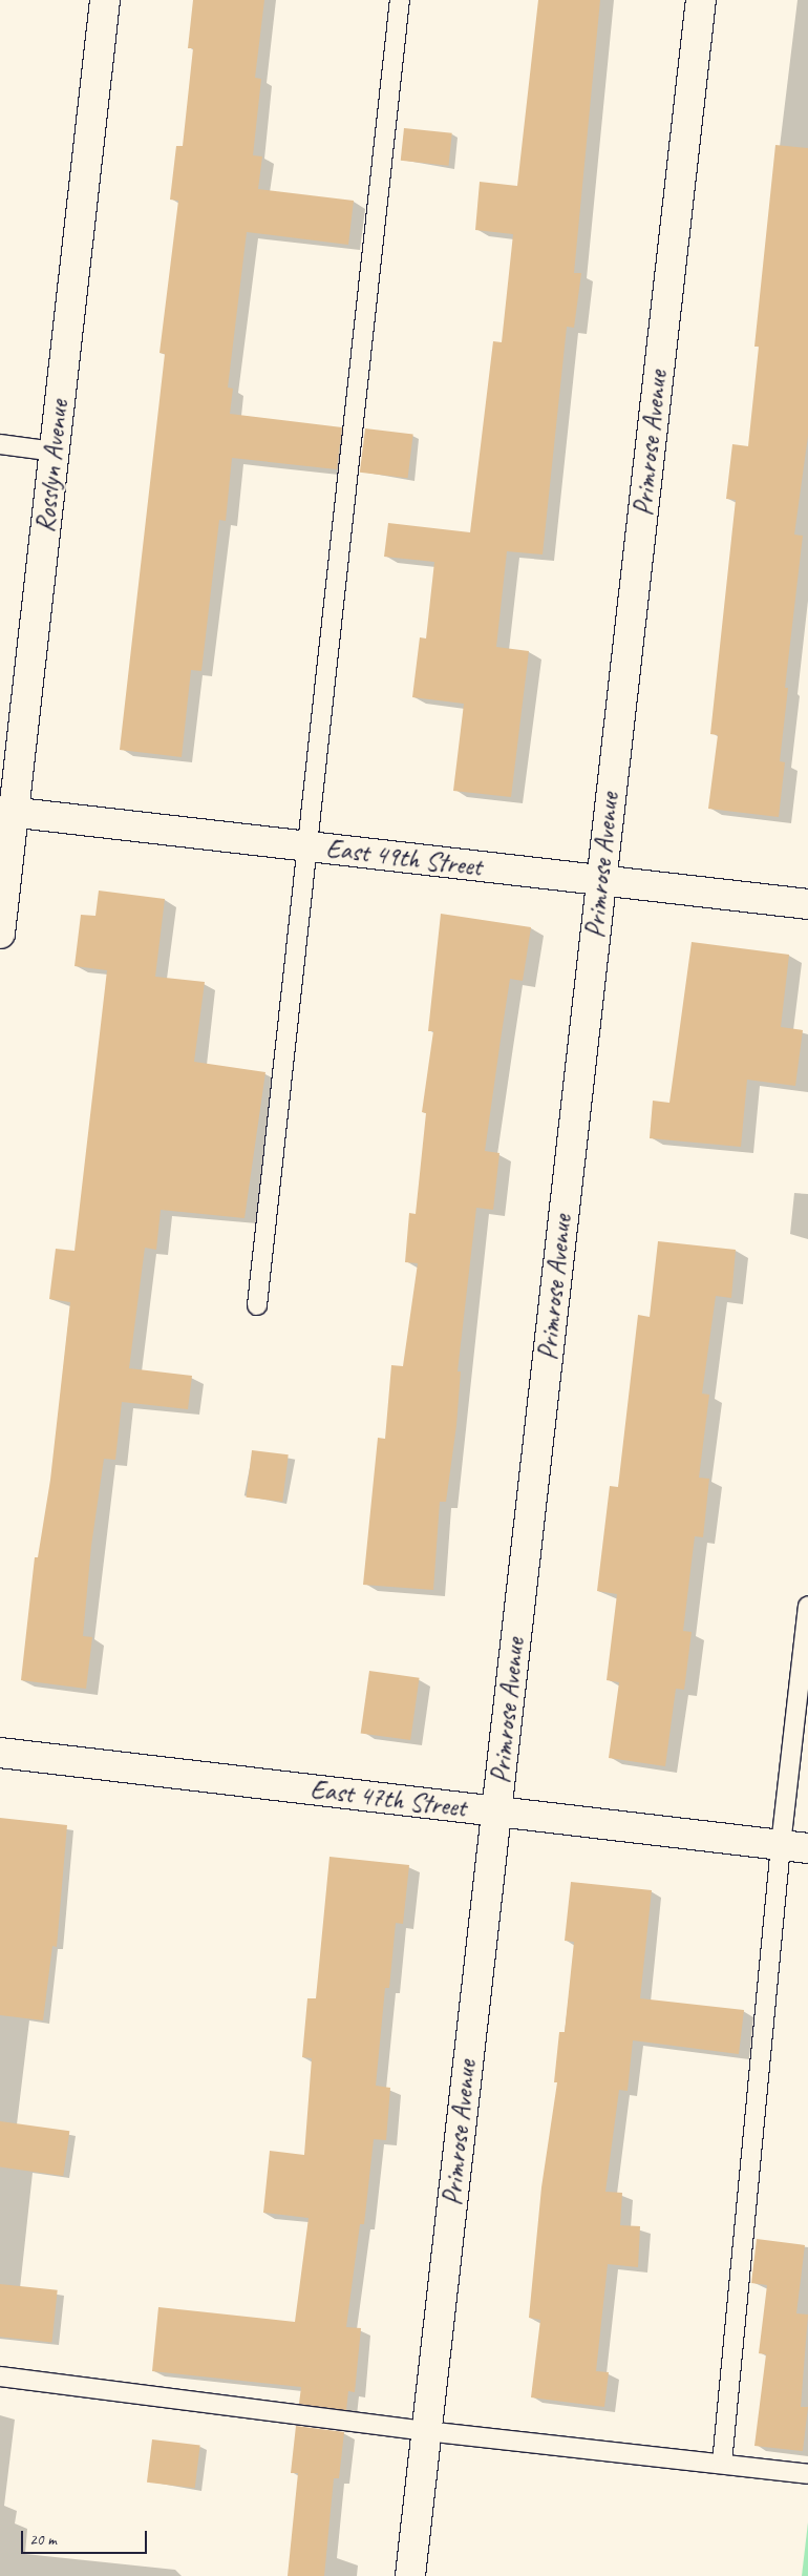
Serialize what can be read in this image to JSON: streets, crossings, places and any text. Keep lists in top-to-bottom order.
{
  "streets": {
    "street": [
      "Primrose Avenue",
      "Rosslyn Avenue",
      "East 49th Street",
      "East 47th Street"
    ]
  },
  "crossings": [
    ["Primrose Avenue", "East 49th Street"],
    ["Primrose Avenue", "East 47th Street"],
    ["Rosslyn Avenue", "East 49th Street"]
  ],
  "scale_bar": "20 m"
}
